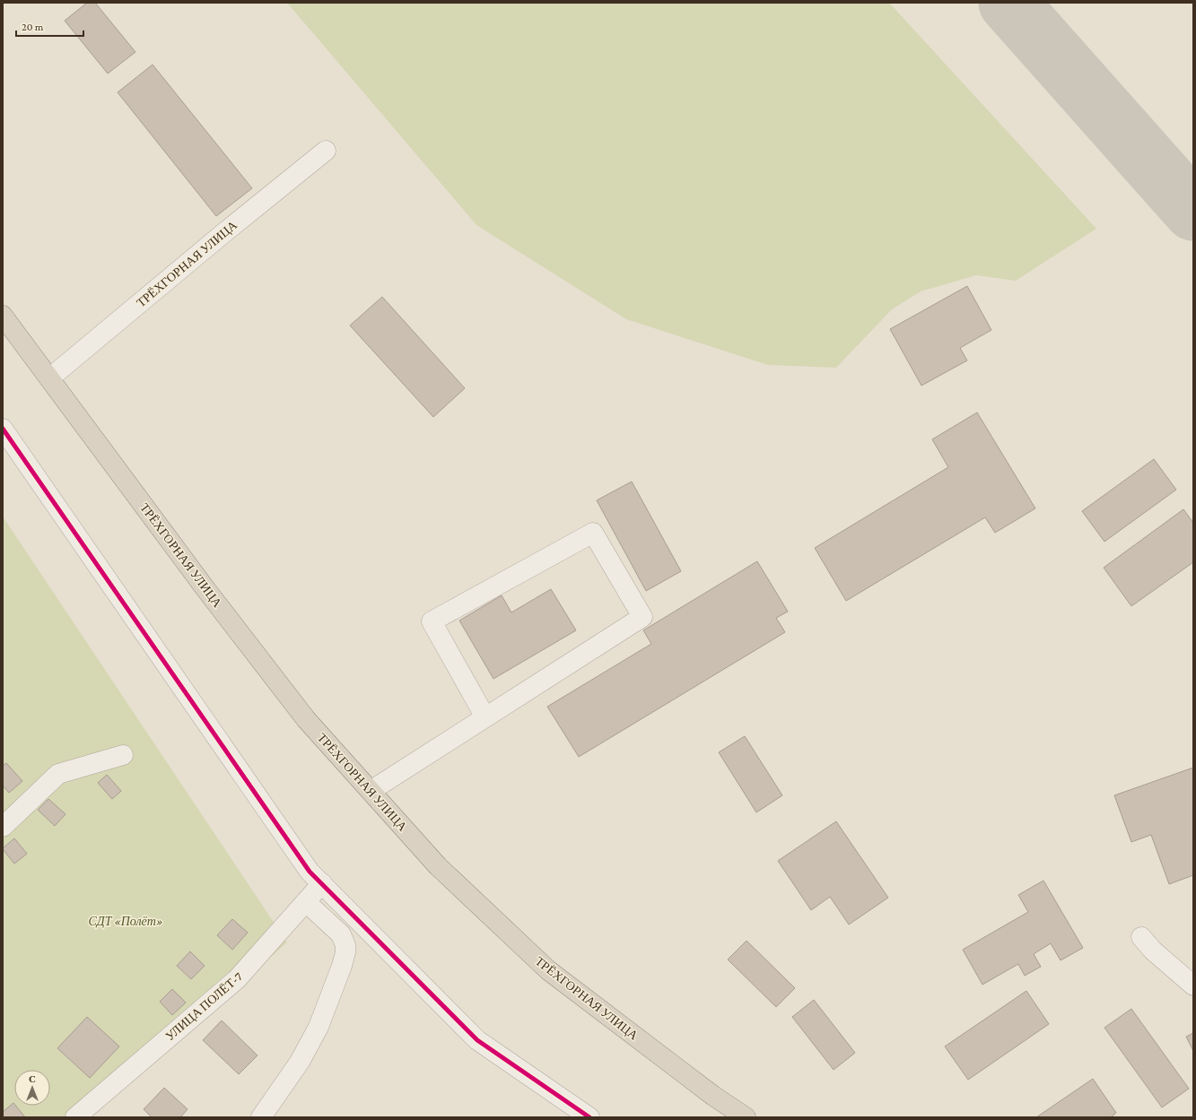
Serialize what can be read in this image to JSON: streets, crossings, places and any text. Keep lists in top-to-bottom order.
{
  "streets": {
    "highway": ["ТРЁХГОРНАЯ УЛИЦА"],
    "street": ["УЛИЦА ПОЛЁТ-7"]
  },
  "parks": ["СДТ «Полёт»"],
  "scale_bar": "20 m",
  "north": "top"
}
